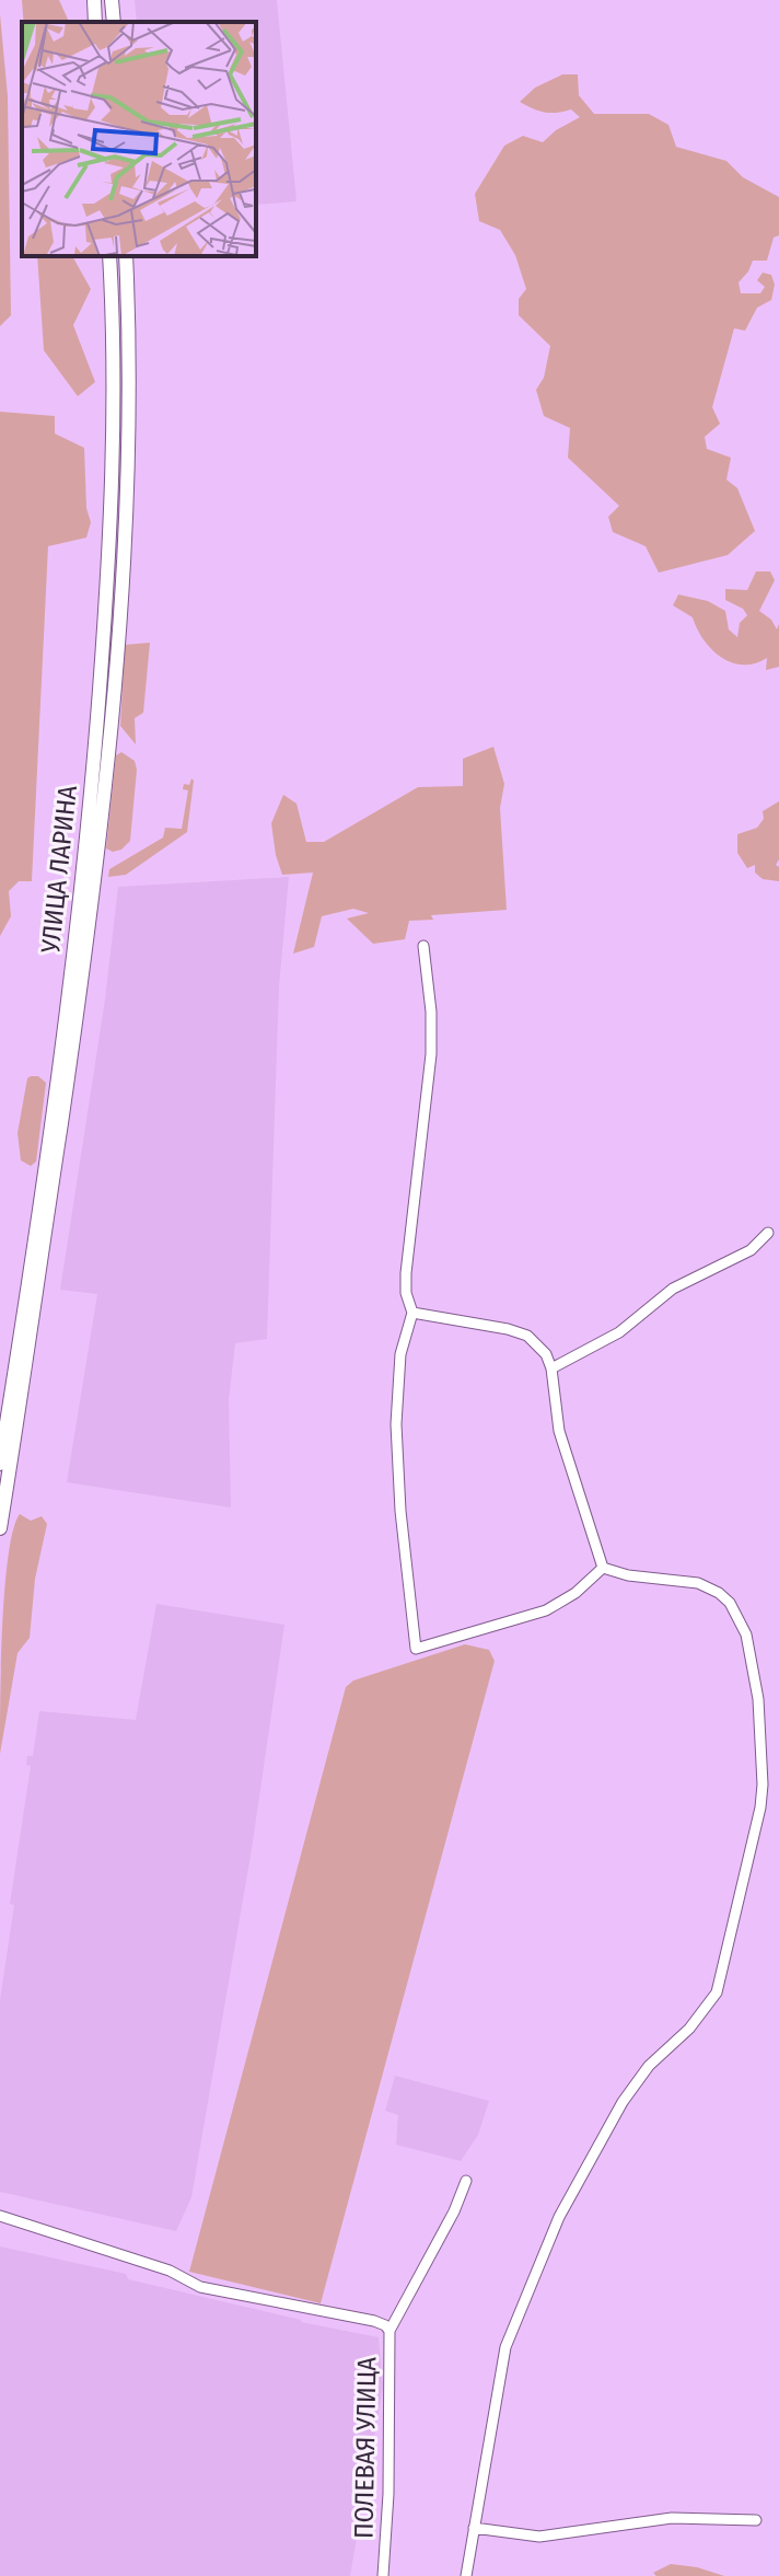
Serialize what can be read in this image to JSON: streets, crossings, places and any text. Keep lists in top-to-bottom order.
{
  "streets": {
    "main road": ["УЛИЦА ЛАРИНА"],
    "street": ["ПОЛЕВАЯ УЛИЦА"]
  }
}
